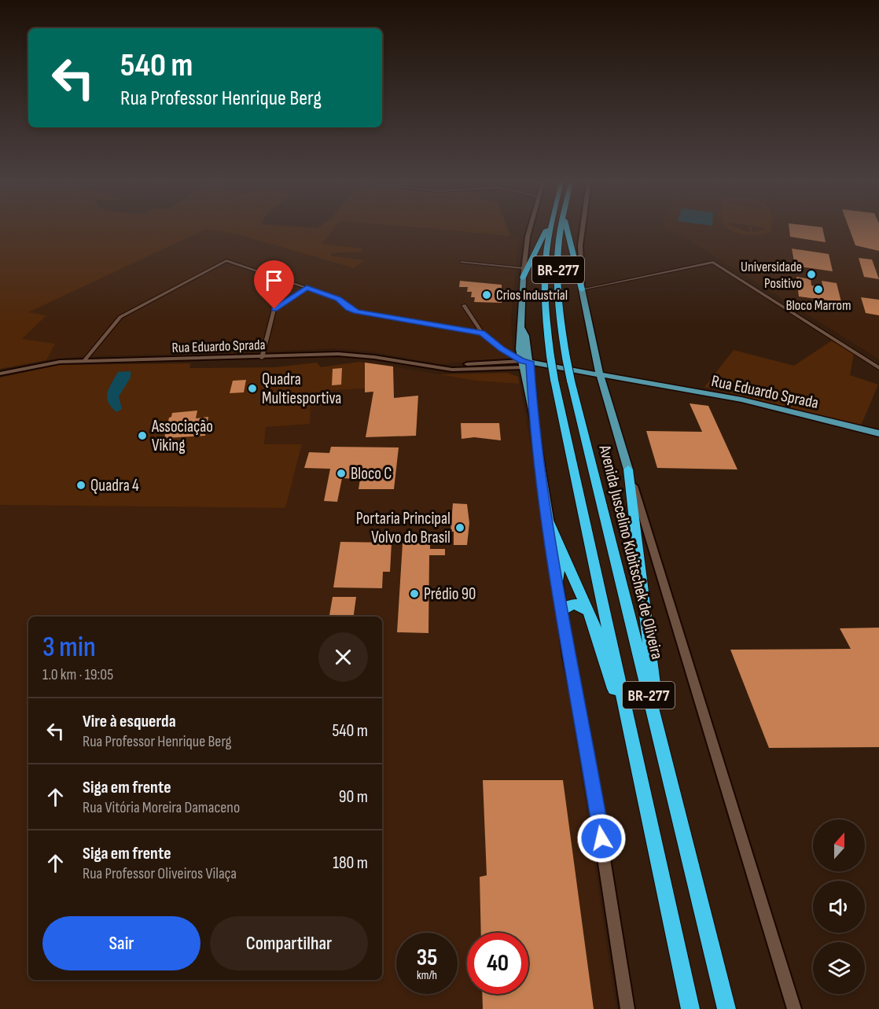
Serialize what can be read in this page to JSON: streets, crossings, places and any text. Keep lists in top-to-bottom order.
{
  "streets": {
    "highway": ["BR-277", "Avenida Juscelino Kubitschek de Oliveira"],
    "main road": ["Rua Eduardo Sprada"]
  },
  "places": [
    "Universidade Positivo",
    "Bloco Marrom",
    "Crios Industrial",
    "Quadra Multiesportiva",
    "Associação Viking",
    "Bloco C",
    "Quadra 4",
    "Portaria Principal Volvo do Brasil",
    "Prédio 90"
  ],
  "north": "top",
  "page": {
    "turn": ["540 m", "Rua Professor Henrique Berg"],
    "heading": ["3 min", "1.0 km · 19:05"],
    "list": [
      {
        "name": "Vire à esquerda",
        "note": "Rua Professor Henrique Berg",
        "value": "540 m"
      },
      {
        "name": "Siga em frente",
        "note": "Rua Vitória Moreira Damaceno",
        "value": "90 m"
      },
      {
        "name": "Siga em frente",
        "note": "Rua Professor Oliveiros Vilaça",
        "value": "180 m"
      }
    ],
    "buttons": ["Sair", "Compartilhar"],
    "speed": "35 km/h",
    "limit": "40"
  }
}
